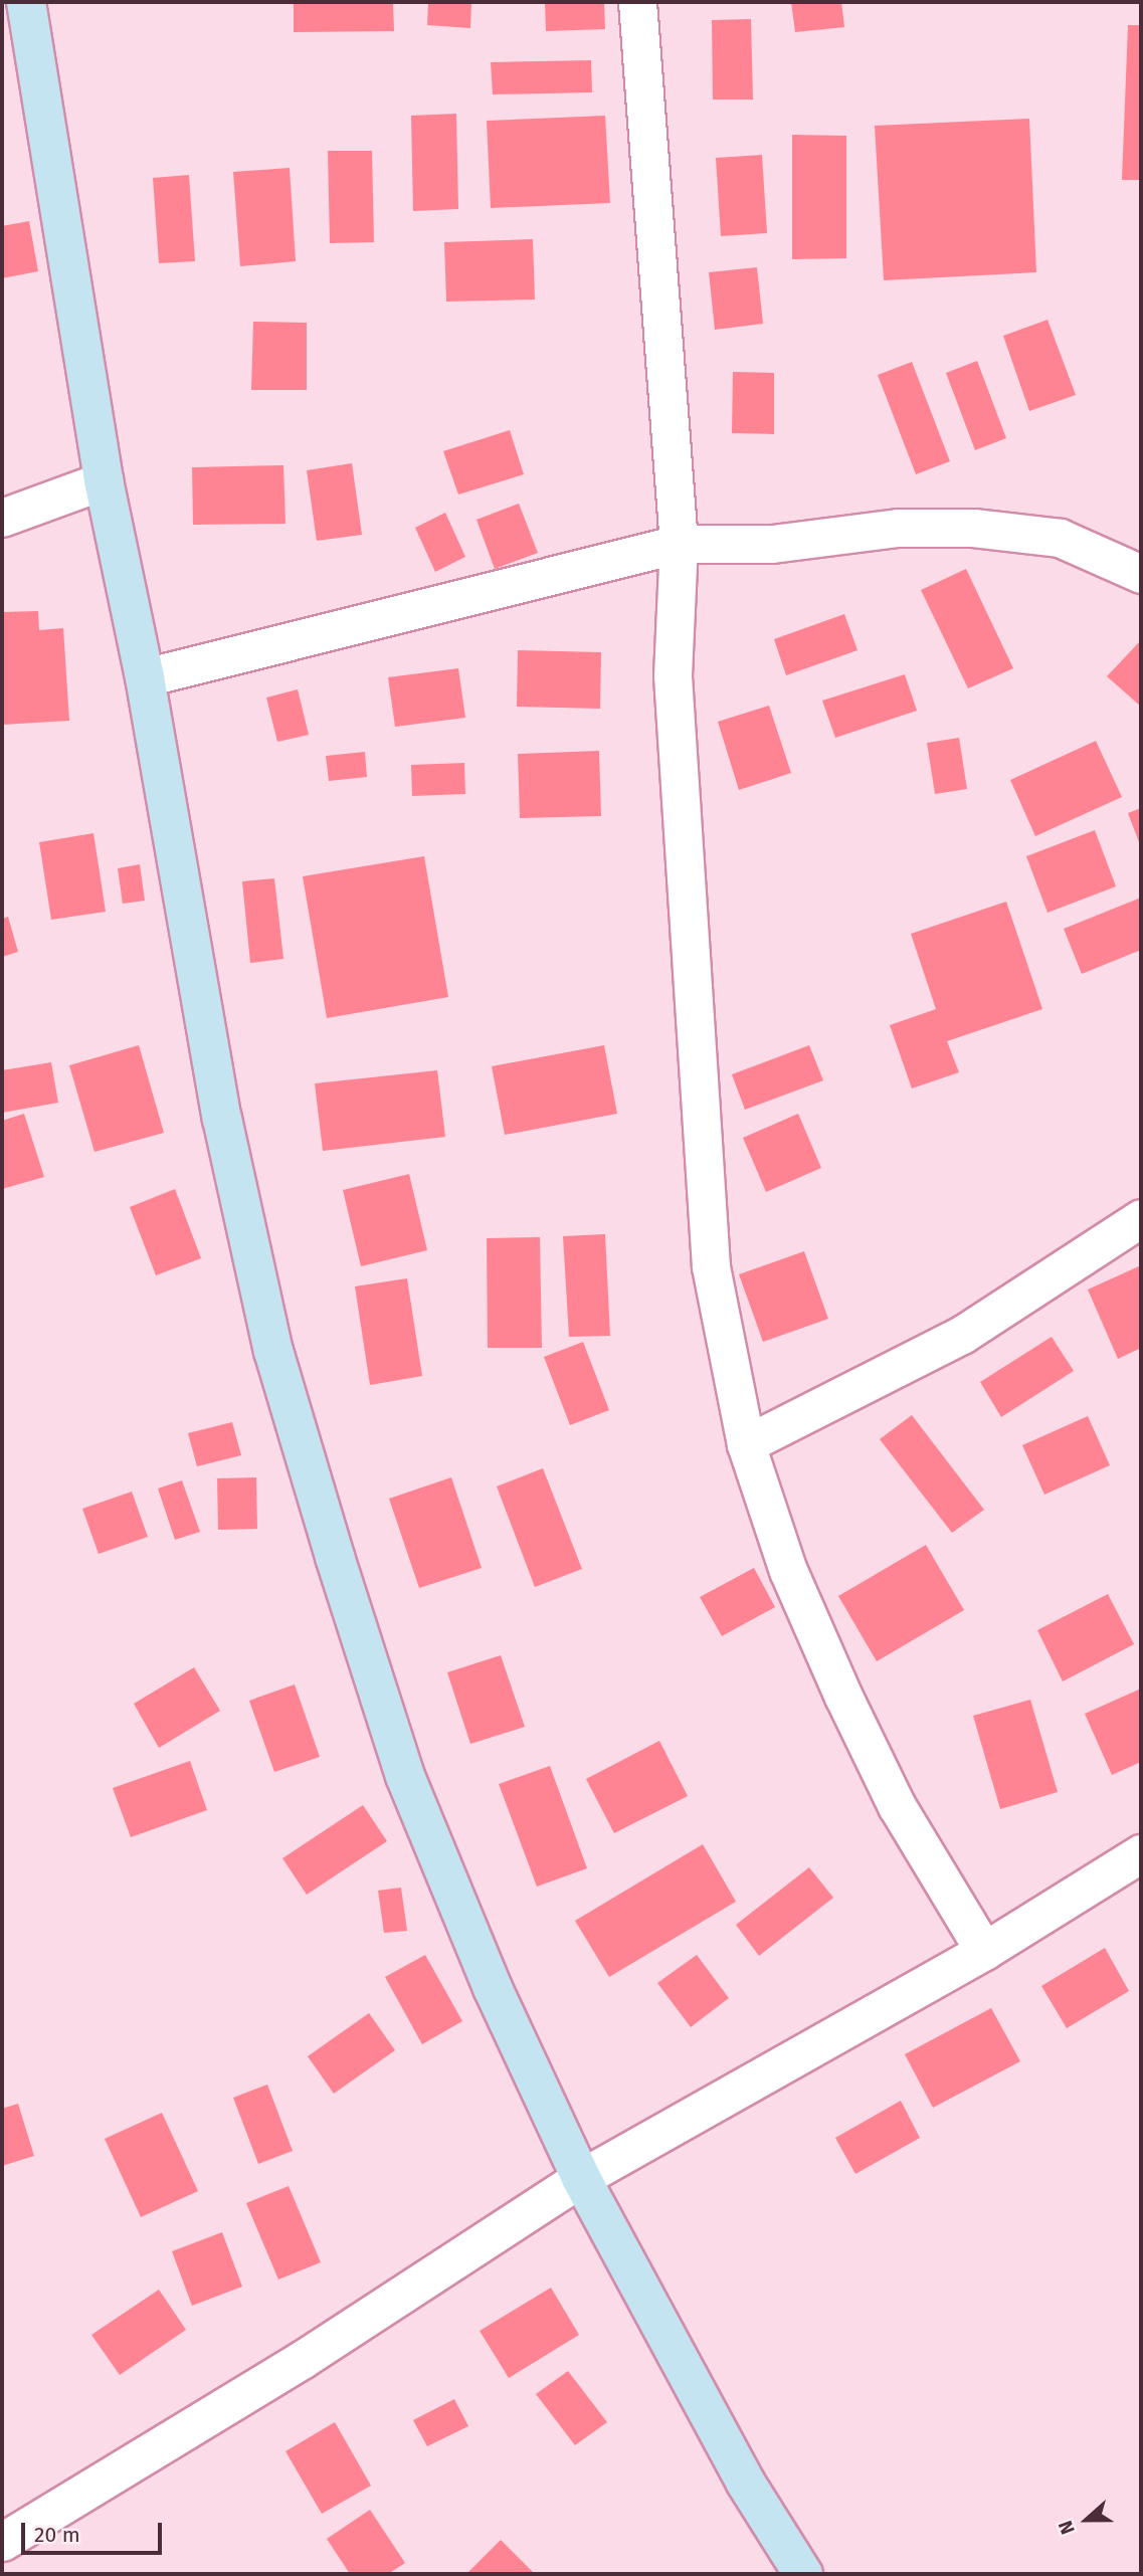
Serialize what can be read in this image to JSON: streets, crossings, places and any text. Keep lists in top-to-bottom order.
{
  "scale_bar": "20 m",
  "north": "left"
}
